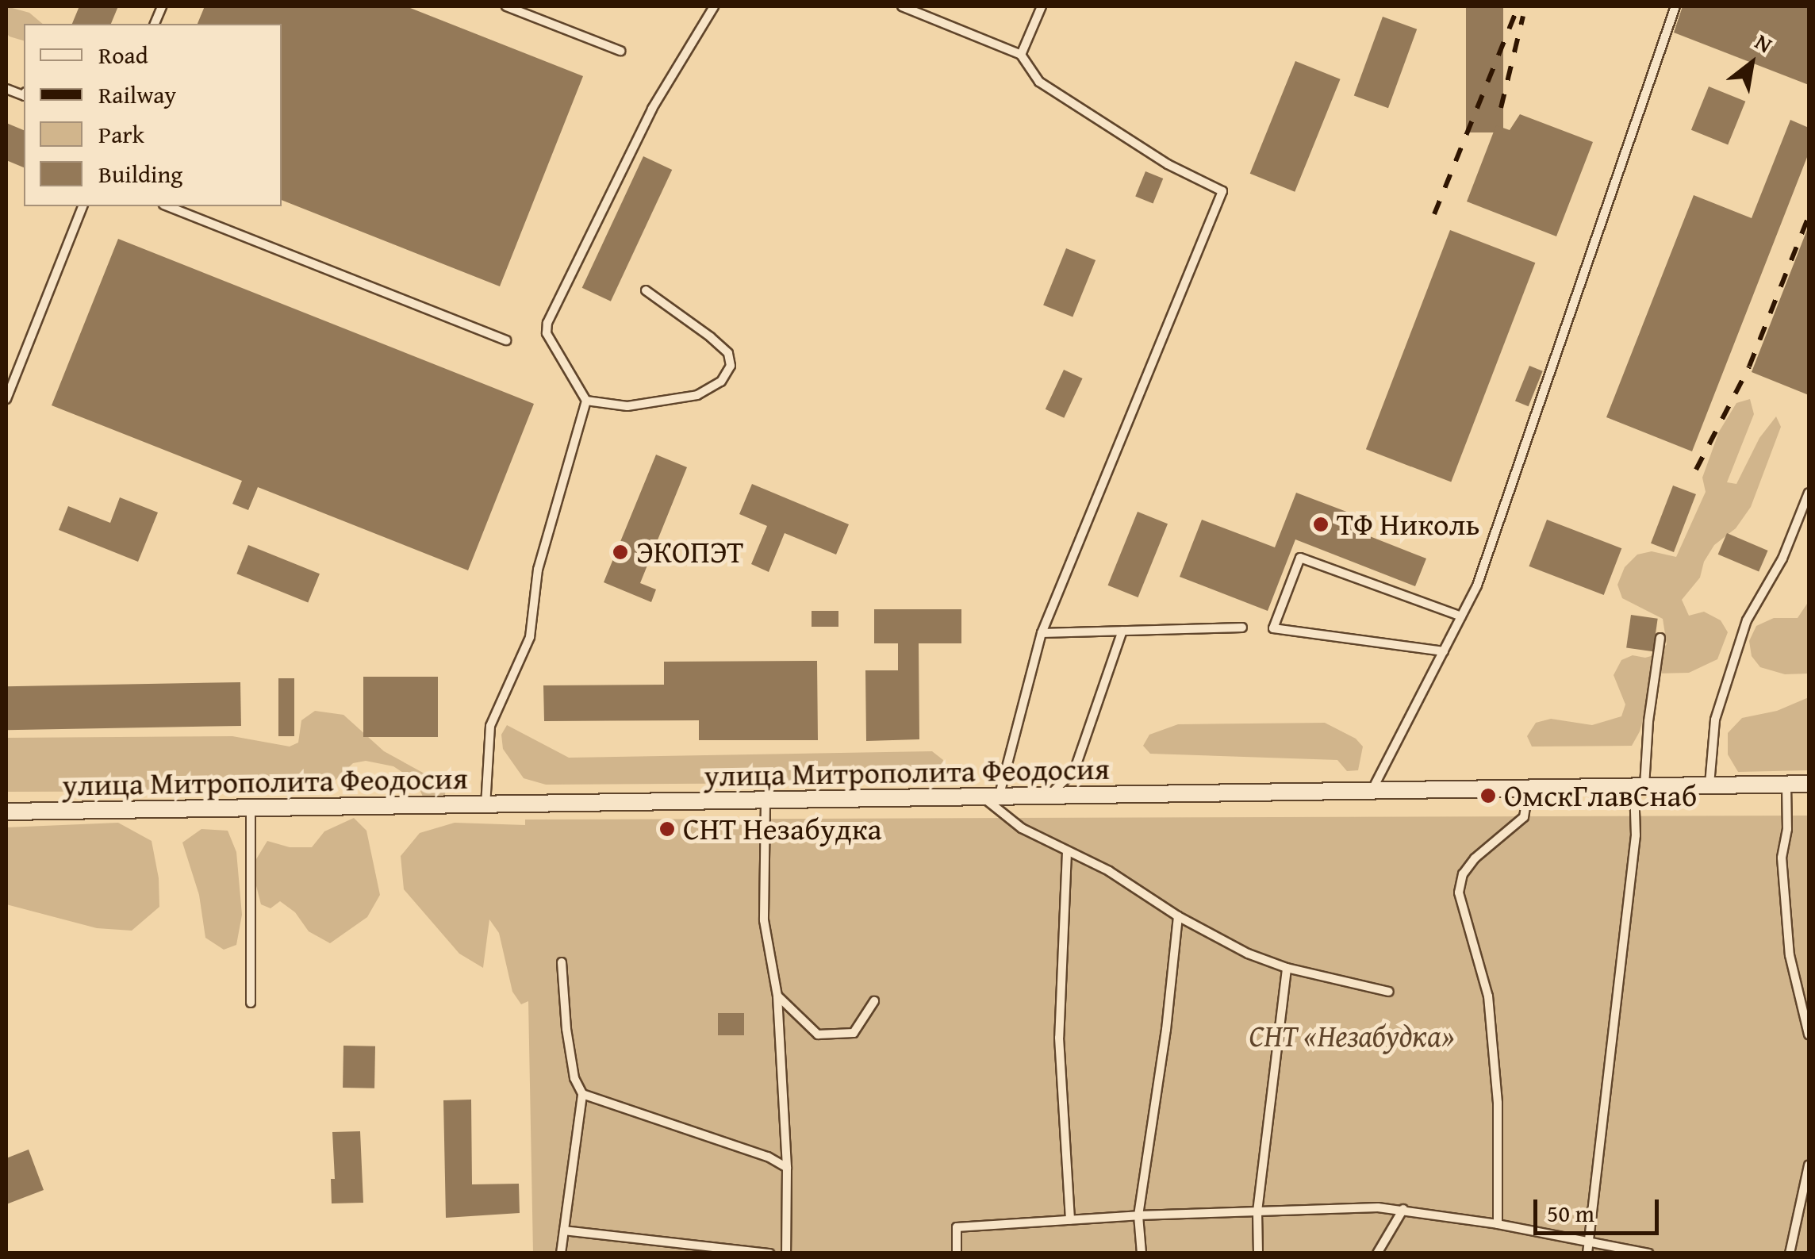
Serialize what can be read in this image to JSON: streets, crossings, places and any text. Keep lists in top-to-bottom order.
{
  "streets": {
    "street": ["улица Митрополита Феодосия"]
  },
  "parks": ["СНТ «Незабудка»"],
  "places": [
    "ТФ Николь",
    "ЭКОПЭТ",
    "ОмскГлавСнаб",
    "СНТ Незабудка"
  ],
  "legend": [
    "Road",
    "Railway",
    "Park",
    "Building"
  ],
  "scale_bar": "50 m",
  "north": "top right"
}
